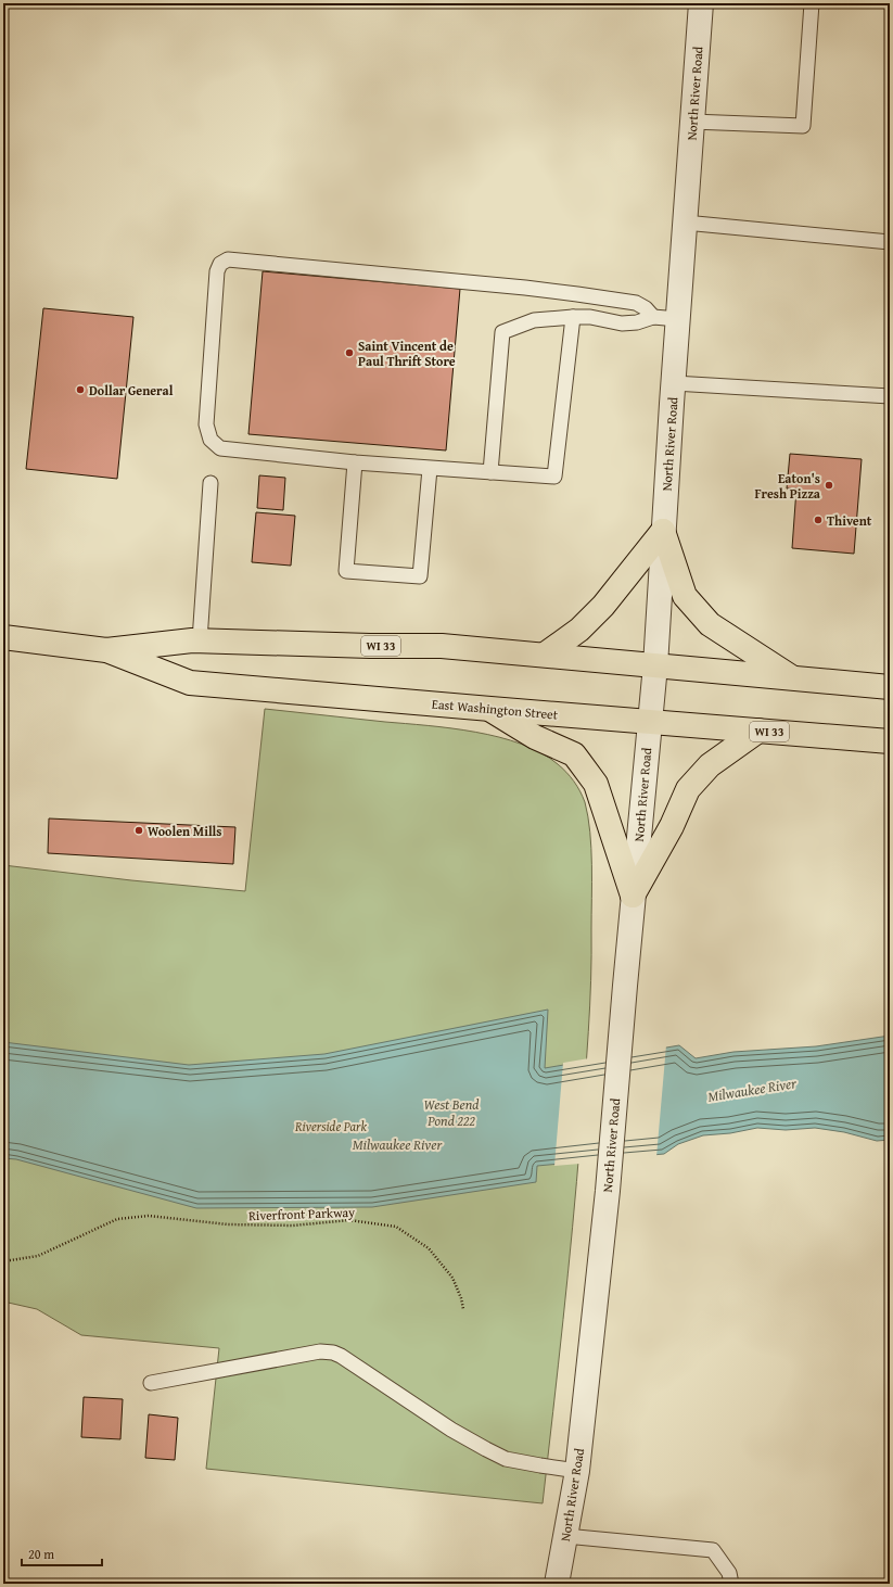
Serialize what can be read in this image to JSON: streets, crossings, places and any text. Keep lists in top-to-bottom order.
{
  "streets": {
    "main road": ["WI 33", "East Washington Street"],
    "street": ["North River Road"],
    "path": ["Riverfront Parkway"]
  },
  "crossings": [
    ["North River Road", "East Washington Street"]
  ],
  "water": ["Milwaukee River", "West Bend Pond 222"],
  "parks": ["Riverside Park"],
  "places": [
    "Saint Vincent de Paul Thrift Store",
    "Dollar General",
    "Eaton's Fresh Pizza",
    "Thivent",
    "Woolen Mills"
  ],
  "scale_bar": "20 m"
}
